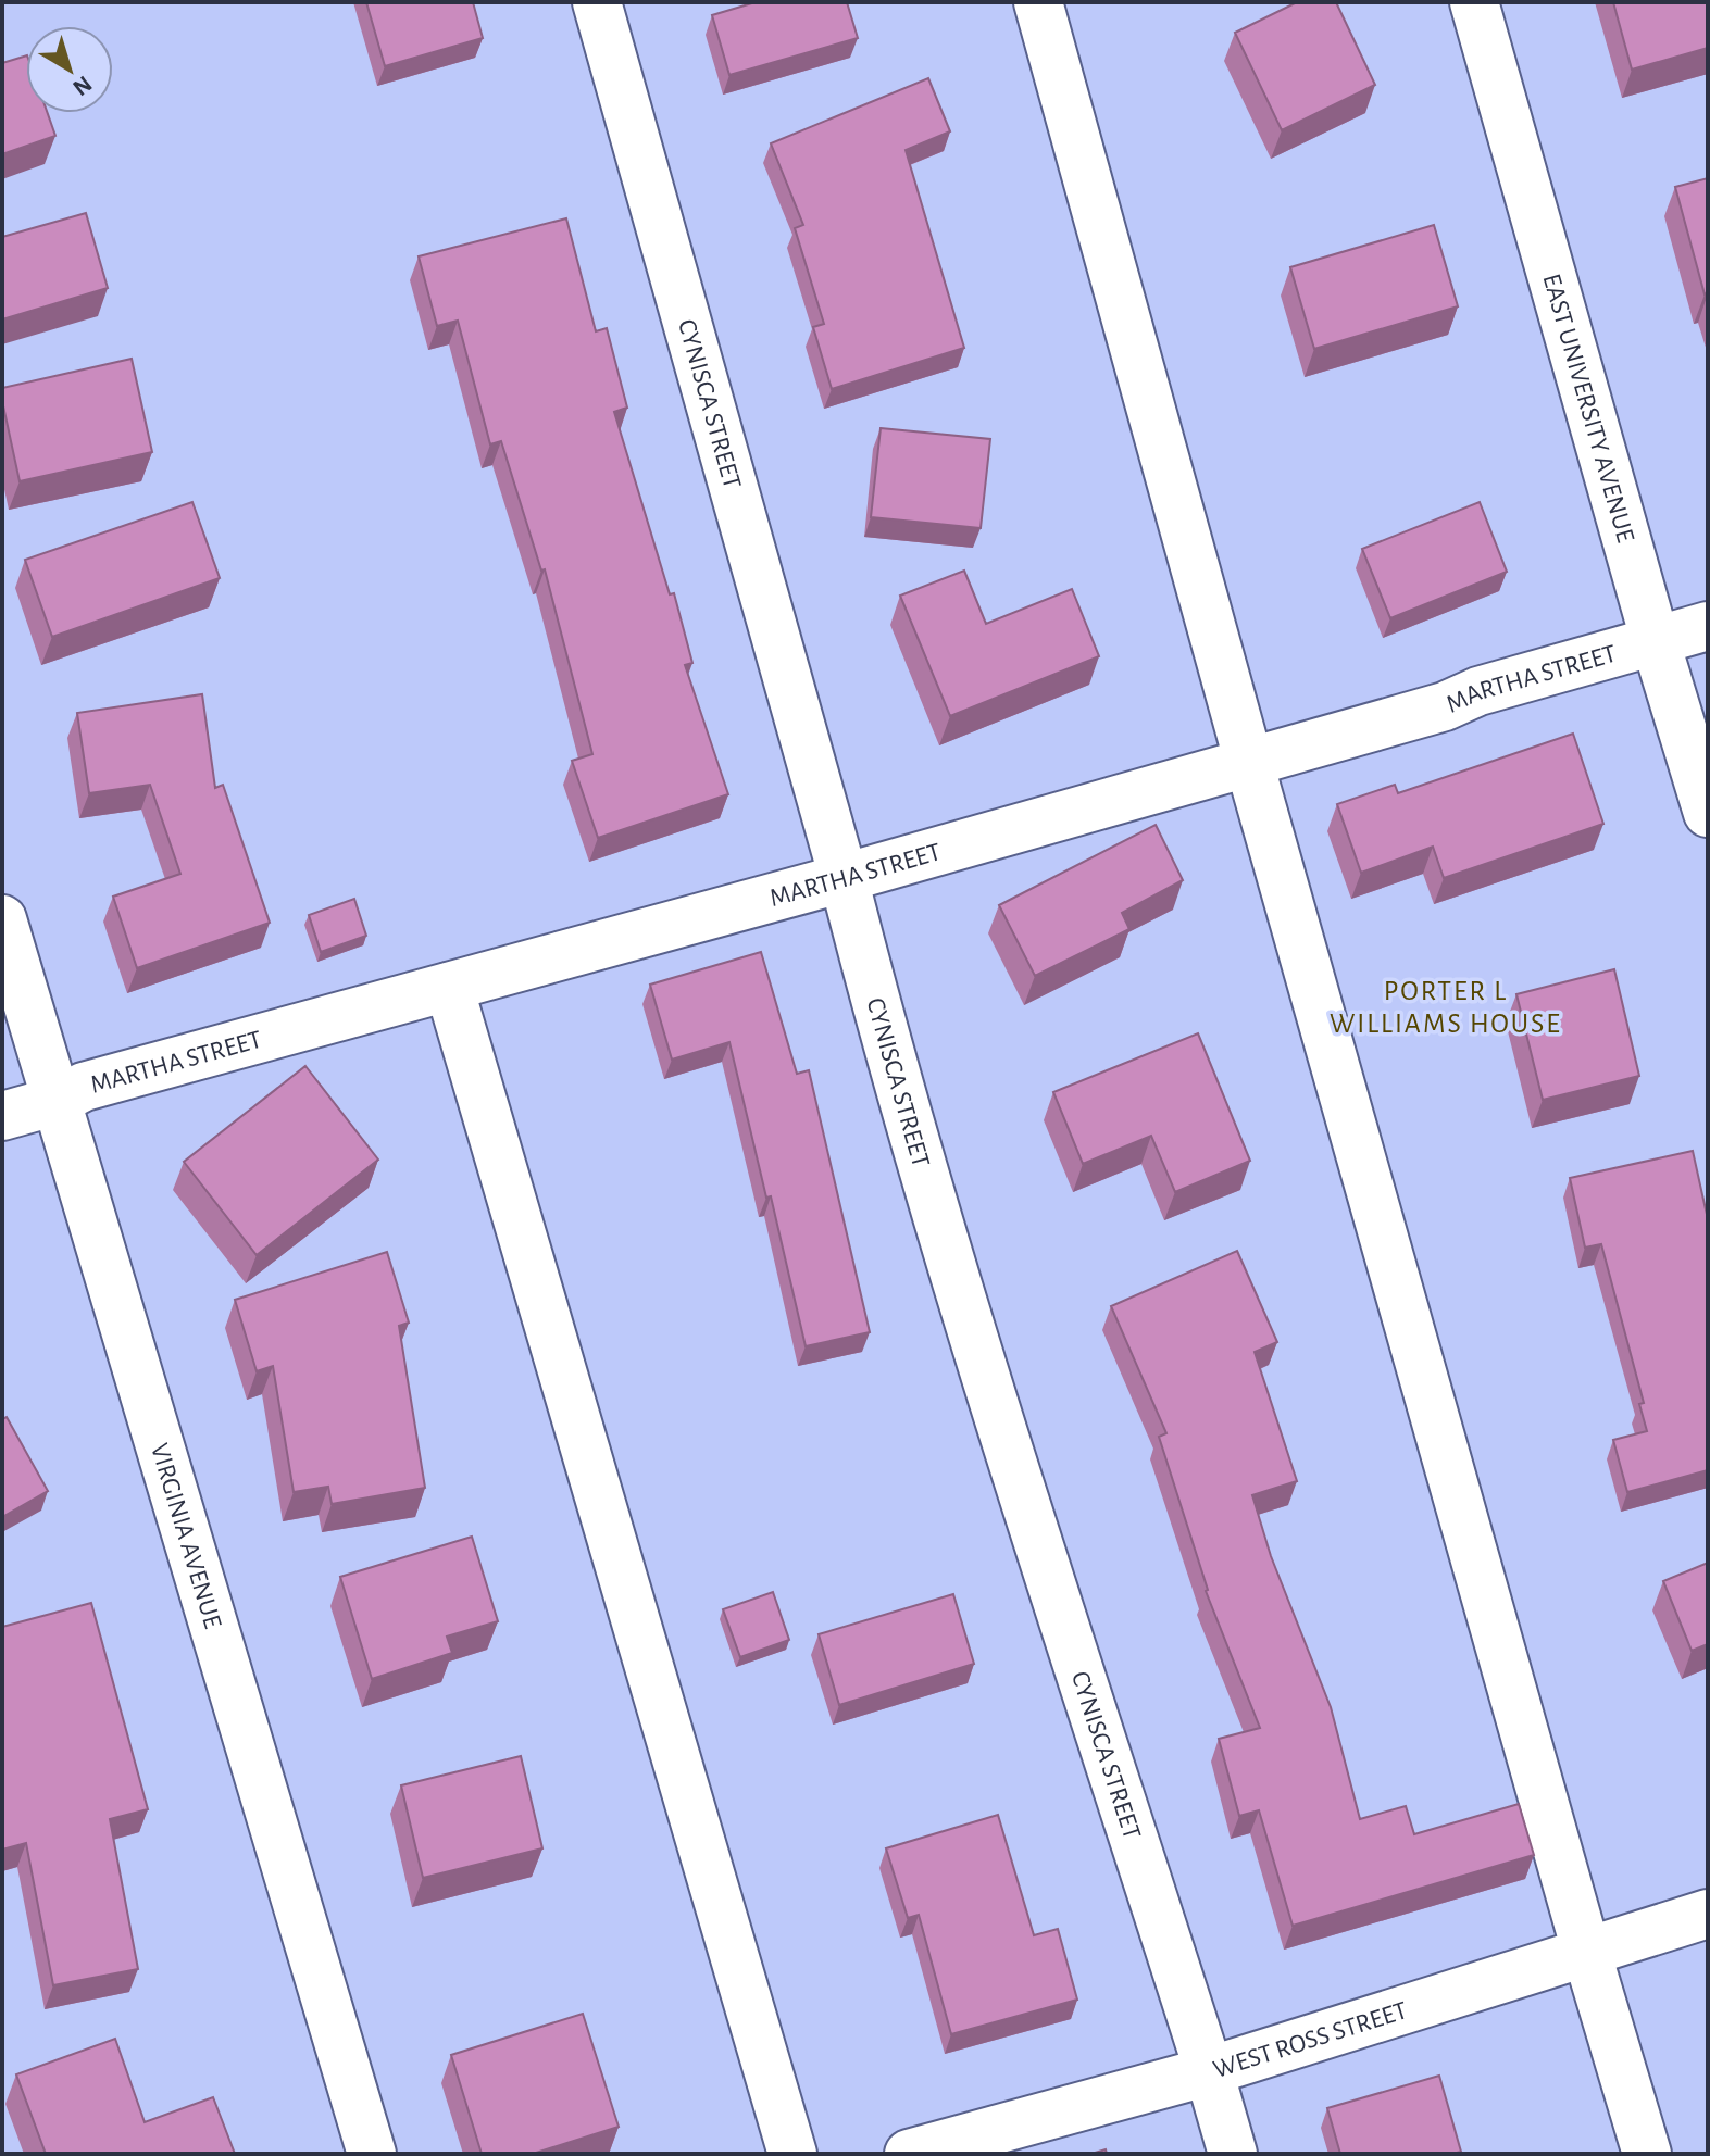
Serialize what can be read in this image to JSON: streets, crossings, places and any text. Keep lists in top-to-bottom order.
{
  "streets": {
    "street": [
      "CYNISCA STREET",
      "EAST UNIVERSITY AVENUE",
      "MARTHA STREET",
      "VIRGINIA AVENUE",
      "WEST ROSS STREET"
    ]
  },
  "crossings": [
    ["CYNISCA STREET", "MARTHA STREET"],
    ["CYNISCA STREET", "WEST ROSS STREET"],
    ["EAST UNIVERSITY AVENUE", "MARTHA STREET"],
    ["MARTHA STREET", "VIRGINIA AVENUE"]
  ],
  "districts": ["PORTER L WILLIAMS HOUSE"],
  "north": "bottom right"
}
